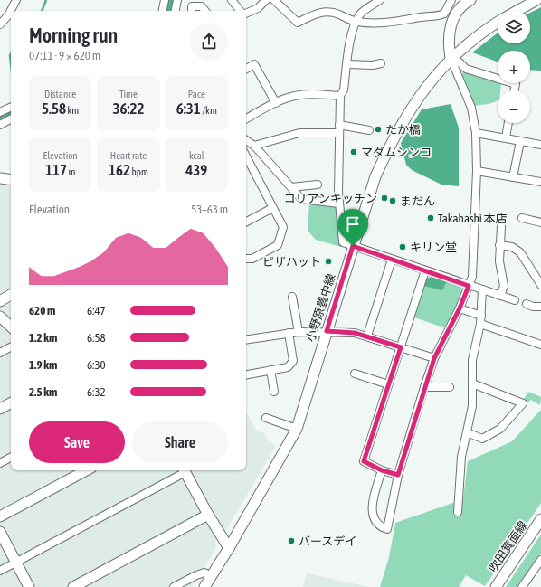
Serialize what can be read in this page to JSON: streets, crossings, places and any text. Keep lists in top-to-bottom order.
{
  "streets": {
    "street": ["小野原豊中線", "吹田箕面線"]
  },
  "places": [
    "たか橋",
    "マダムシンコ",
    "コリアンキッチン",
    "まだん",
    "Takahashi 本店",
    "キリン堂",
    "ピザハット",
    "バースデイ"
  ],
  "page": {
    "map_buttons": ["+", "−"],
    "heading": ["Morning run", "07:11 · 9 × 620 m"],
    "stats": [
      ["Distance", "5.58 km"],
      ["Time", "36:22"],
      ["Pace", "6:31 /km"],
      ["Elevation", "117 m"],
      ["Heart rate", "162 bpm"],
      ["kcal", "439"]
    ],
    "chart": ["Elevation", "53–63 m"],
    "list": [
      {
        "name": "620 m",
        "note": "6:47"
      },
      {
        "name": "1.2 km",
        "note": "6:58"
      },
      {
        "name": "1.9 km",
        "note": "6:30"
      },
      {
        "name": "2.5 km",
        "note": "6:32"
      }
    ],
    "buttons": ["Save", "Share"]
  }
}
